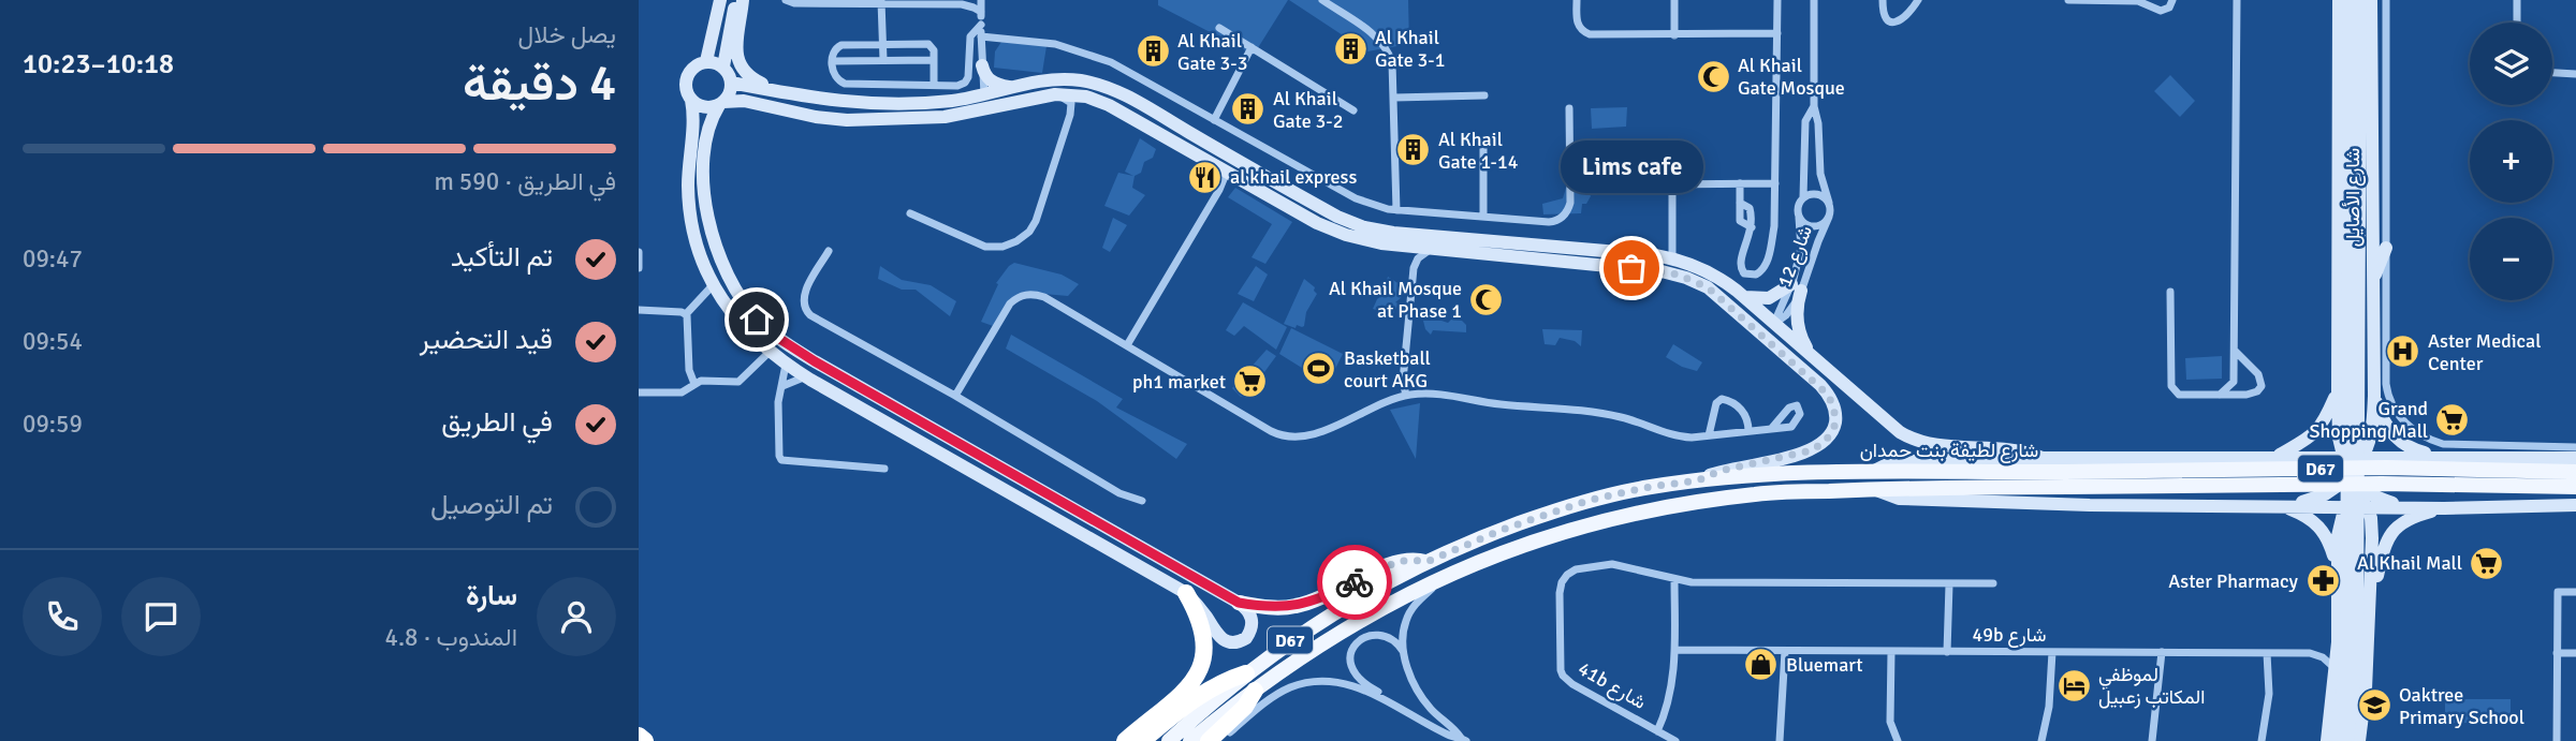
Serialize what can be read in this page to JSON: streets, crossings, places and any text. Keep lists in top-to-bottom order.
{
  "streets": {
    "main road": ["شارع لطيفة بنت حمدان", "D67"],
    "street": [
      "شارع الأصايل",
      "شارع 12",
      "49b شارع",
      "41b شارع"
    ]
  },
  "places": {
    "building": [
      "Al Khail Gate 3-1",
      "Al Khail Gate 3-3",
      "Al Khail Gate 3-2",
      "Al Khail Gate 1-14"
    ],
    "mosque": ["Al Khail Gate Mosque", "Al Khail Mosque at Phase 1"],
    "restaurant": ["al khail express"],
    "other": ["Lims cafe"],
    "hospital": ["Aster Medical Center"],
    "sports": ["Basketball court AKG"],
    "supermarket": ["ph1 market", "Grand Shopping Mall", "Al Khail Mall"],
    "pharmacy": ["Aster Pharmacy"],
    "shop": ["Bluemart"],
    "hotel": ["لموظفي المكاتب زعبيل"],
    "school or university": ["Oaktree Primary School"]
  },
  "page": {
    "heading": ["4 دقيقة", "يصل خلال", "10:18–10:23"],
    "panel": ["سارة", "المندوب · 4.8"],
    "map_buttons": ["+", "−"],
    "bar": "في الطريق · 590 m",
    "bubble": "Lims cafe",
    "list": [
      ["تم التأكيد", "09:47"],
      ["قيد التحضير", "09:54"],
      ["في الطريق", "09:59"],
      "تم التوصيل"
    ]
  }
}
